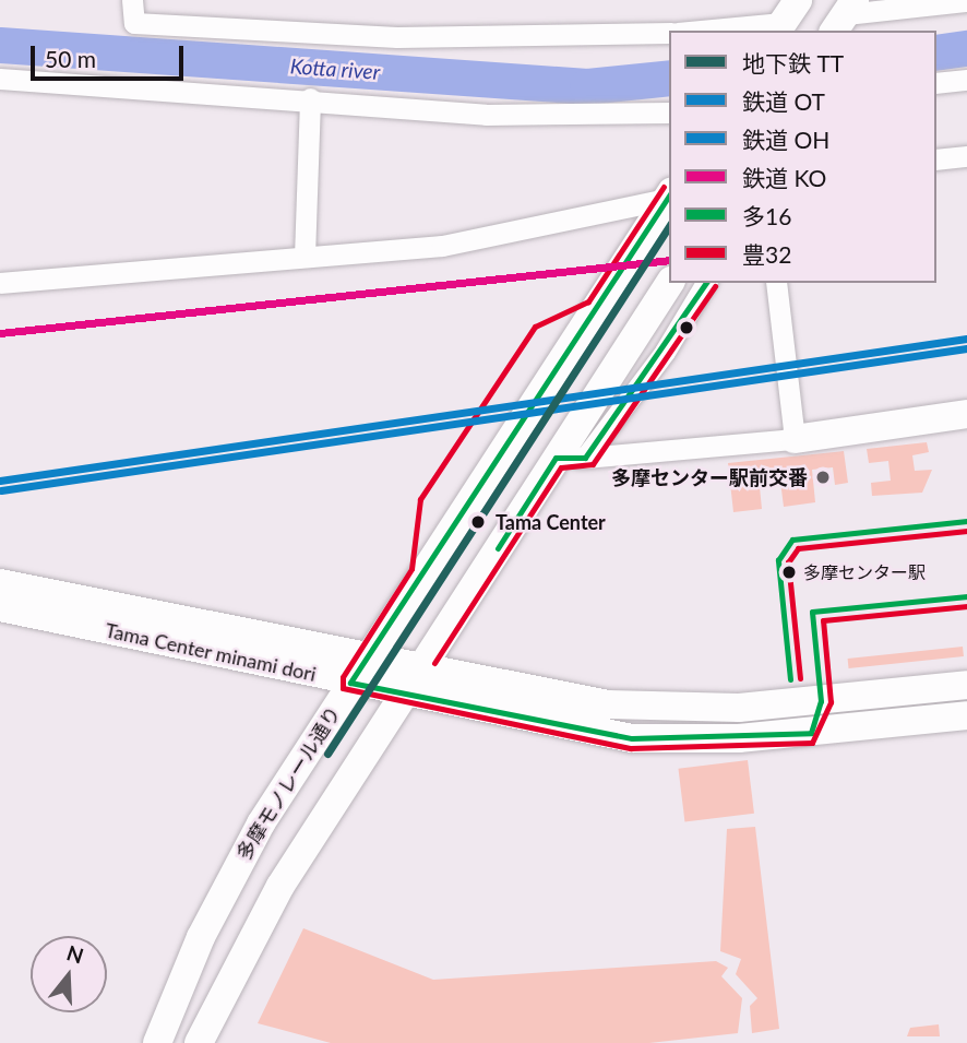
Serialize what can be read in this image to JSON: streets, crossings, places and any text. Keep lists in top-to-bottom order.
{
  "streets": {
    "street": ["Tama Center minami dori", "多摩モノレール通り"]
  },
  "crossings": [
    ["Tama Center minami dori", "多摩モノレール通り"]
  ],
  "water": ["Kotta river"],
  "places": ["多摩センター駅前交番", "Tama Center", "多摩センター駅"],
  "lines": [
    "transit line 豊32",
    "transit line 多16",
    "metro line TT",
    "rail line KO",
    "rail line OT",
    "rail line OH"
  ],
  "legend": [
    "地下鉄 TT",
    "鉄道 OT",
    "鉄道 OH",
    "鉄道 KO",
    "多16",
    "豊32"
  ],
  "scale_bar": "50 m",
  "north": "top"
}
